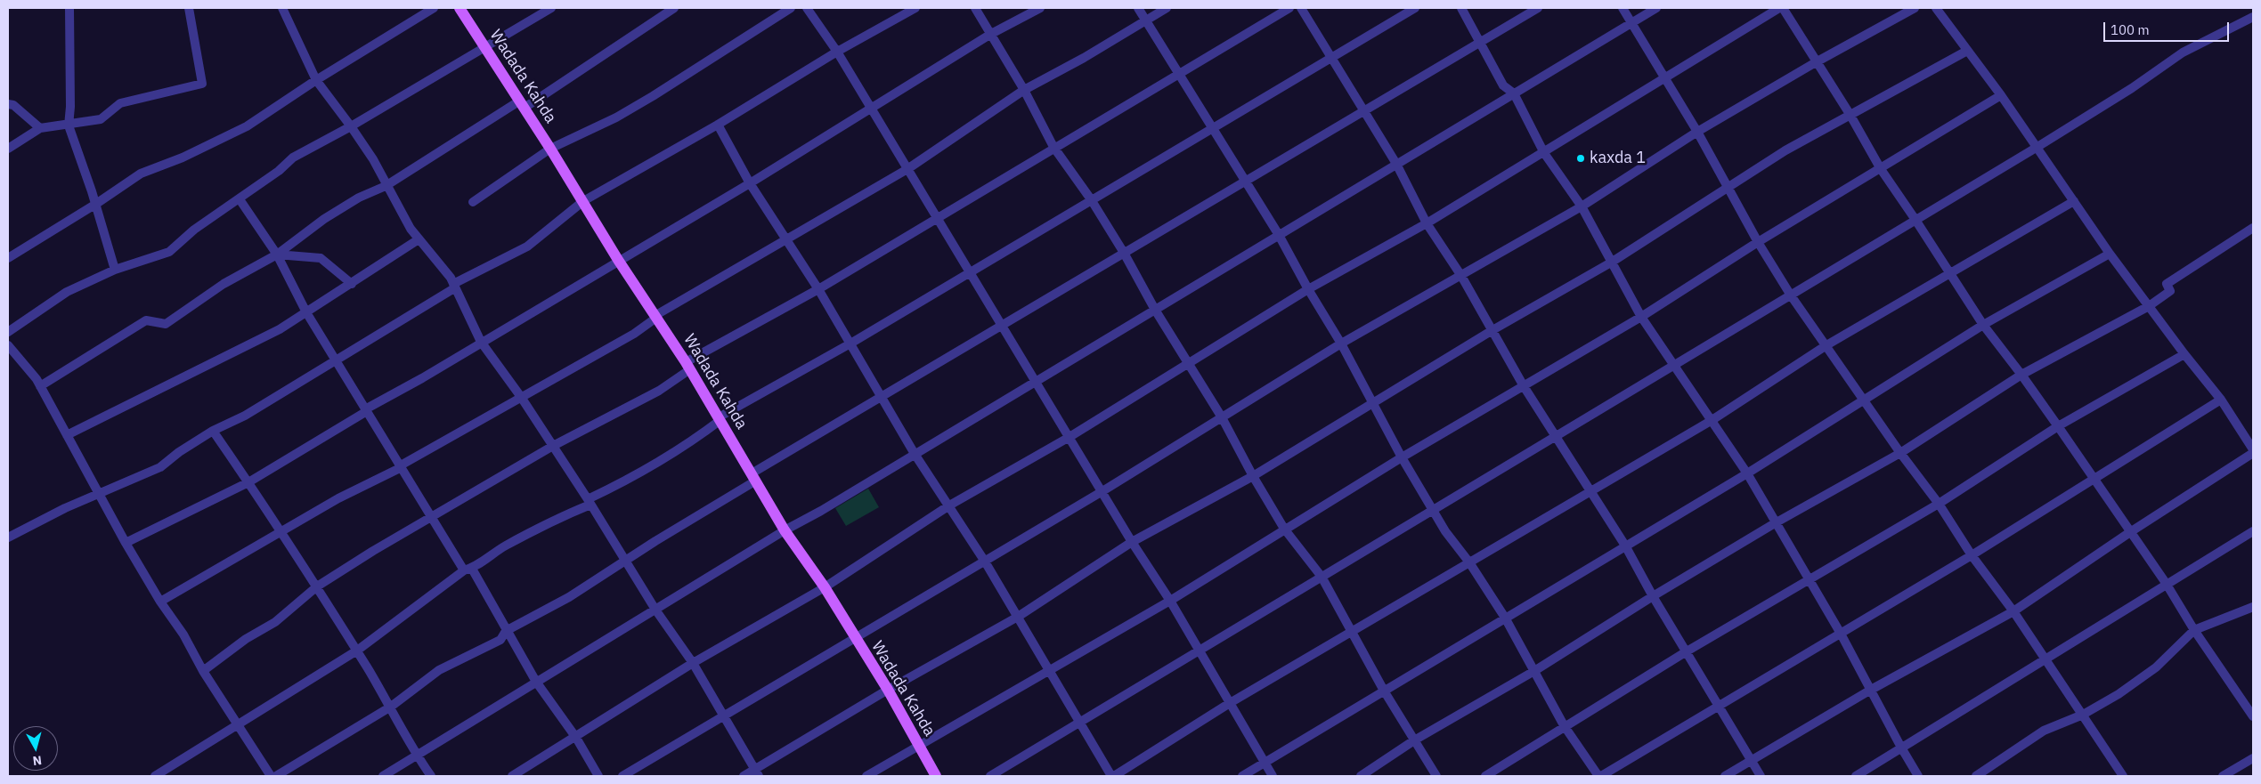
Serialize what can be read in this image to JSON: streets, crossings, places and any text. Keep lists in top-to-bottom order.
{
  "streets": {
    "main road": ["Wadada Kahda"]
  },
  "places": ["kaxda 1"],
  "scale_bar": "100 m",
  "north": "bottom"
}
